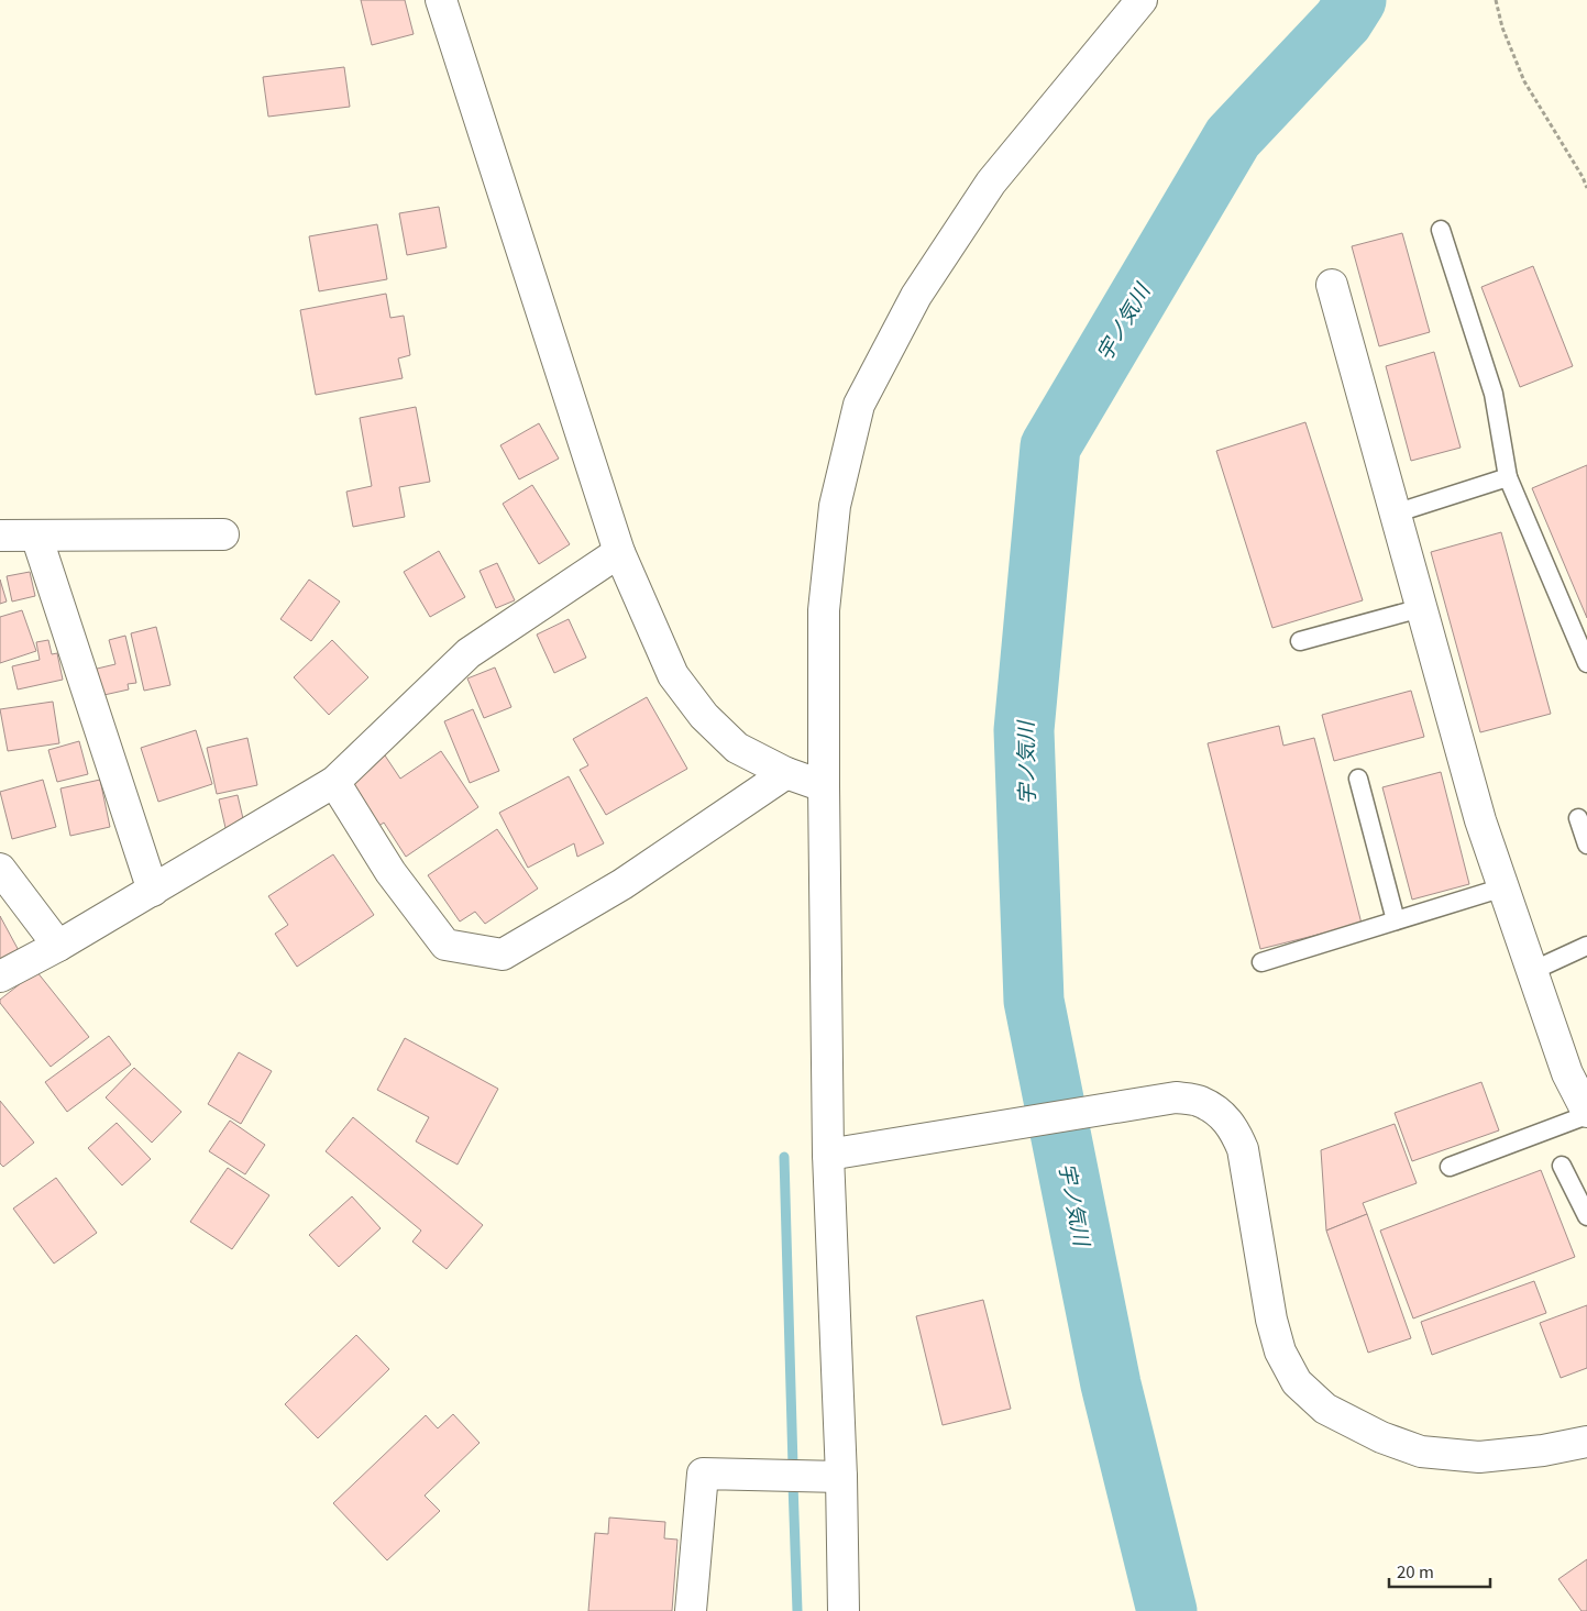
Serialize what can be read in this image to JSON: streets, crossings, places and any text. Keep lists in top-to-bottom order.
{
  "water": ["宇ノ気川"],
  "scale_bar": "20 m"
}
